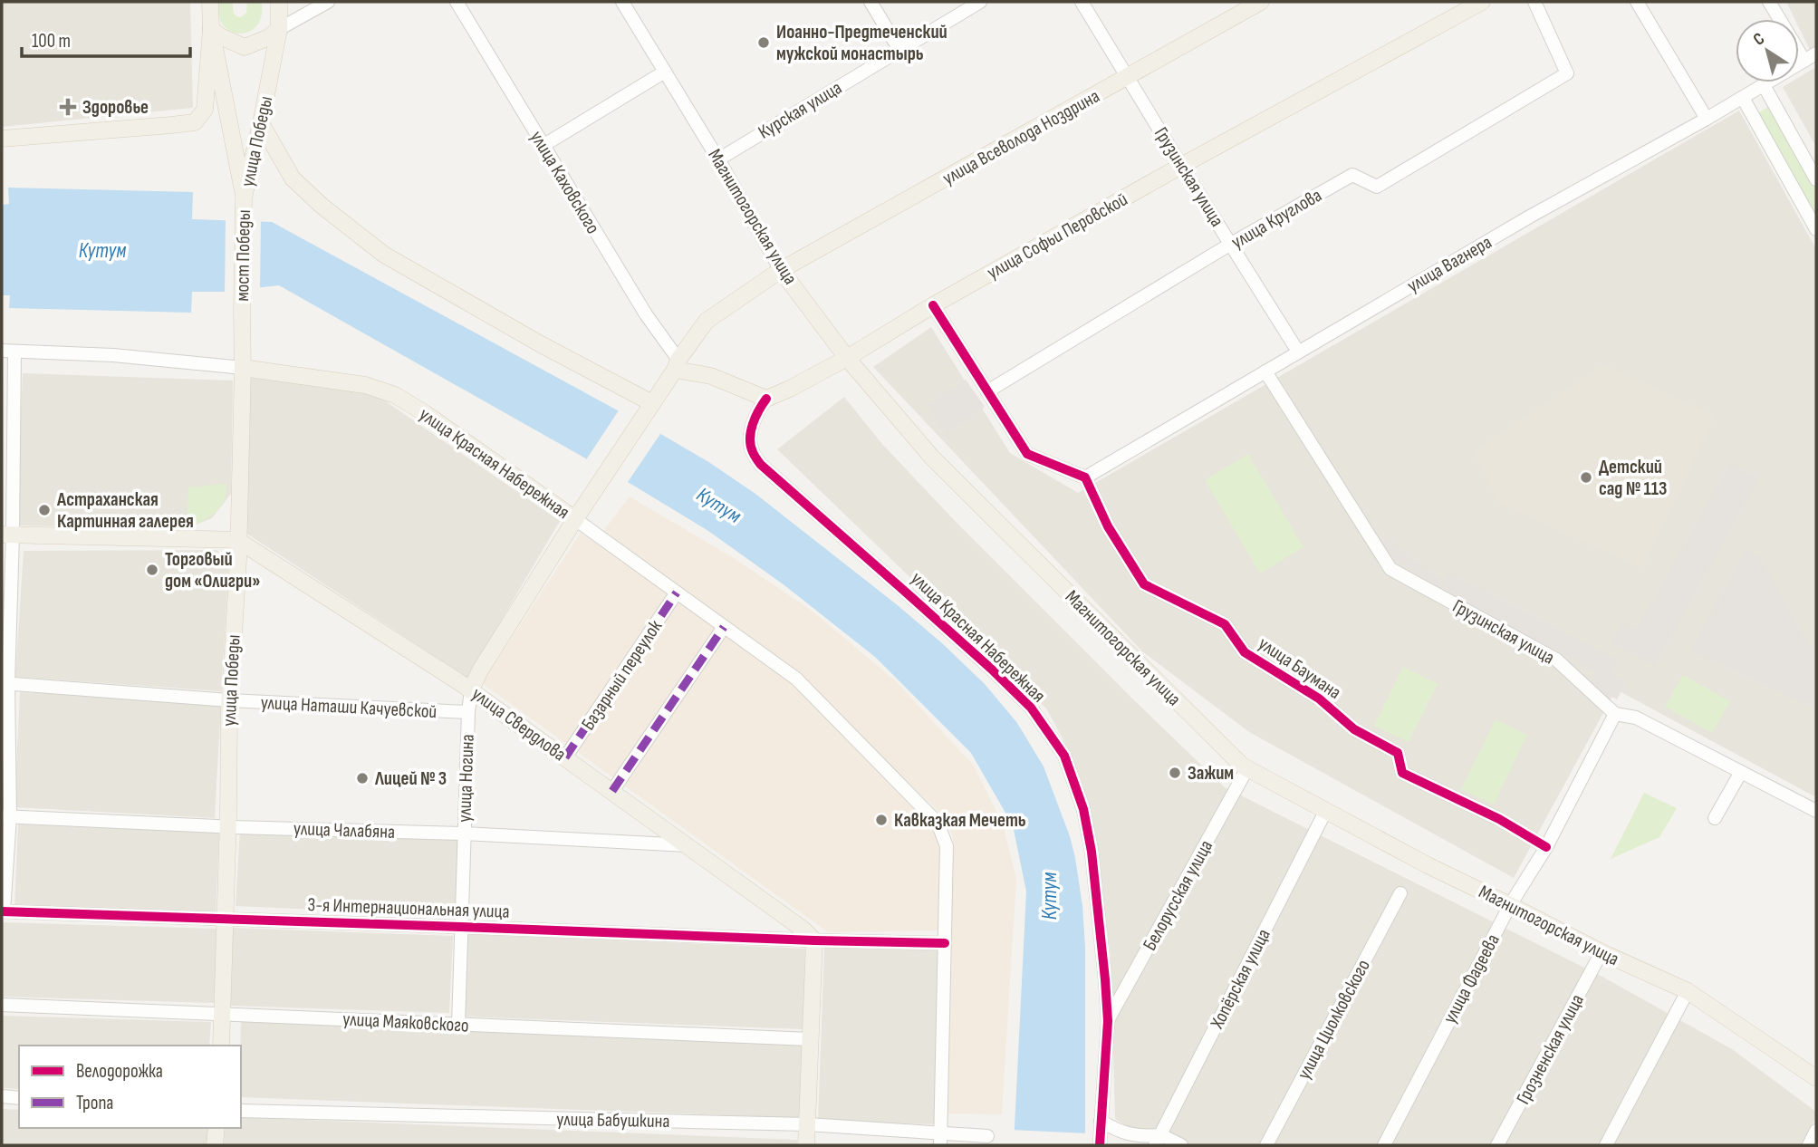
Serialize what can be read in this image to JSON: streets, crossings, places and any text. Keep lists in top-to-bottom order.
{
  "streets": {
    "main road": [
      "улица Всеволода Ноздрина",
      "улица Победы",
      "Магнитогорская улица",
      "улица Софьи Перовской",
      "мост Победы",
      "улица Красная Набережная",
      "улица Свердлова",
      "улица Ногина"
    ],
    "street": [
      "Курская улица",
      "Грузинская улица",
      "улица Каховского",
      "улица Круглова",
      "улица Вагнера",
      "улица Баумана",
      "Базарный переулок",
      "улица Наташи Качуевской",
      "улица Чалабяна",
      "Белорусская улица",
      "3-я Интернациональная улица",
      "Хопёрская улица",
      "улица Фадеева",
      "улица Циолковского",
      "улица Маяковского",
      "Грозненская улица",
      "улица Бабушкина"
    ]
  },
  "crossings": [
    ["Курская улица", "Магнитогорская улица"],
    ["улица Всеволода Ноздрина", "Грузинская улица"],
    ["улица Всеволода Ноздрина", "улица Каховского"],
    ["улица Всеволода Ноздрина", "Магнитогорская улица"],
    ["улица Победы", "мост Победы"],
    ["улица Победы", "улица Красная Набережная"],
    ["улица Победы", "улица Наташи Качуевской"],
    ["улица Победы", "улица Свердлова"],
    ["улица Победы", "улица Чалабяна"],
    ["улица Победы", "3-я Интернациональная улица"],
    ["улица Победы", "улица Маяковского"],
    ["Грузинская улица", "улица Круглова"],
    ["Грузинская улица", "улица Софьи Перовской"],
    ["Грузинская улица", "улица Вагнера"],
    ["Грузинская улица", "улица Фадеева"],
    ["Магнитогорская улица", "улица Софьи Перовской"],
    ["Магнитогорская улица", "Белорусская улица"],
    ["Магнитогорская улица", "Хопёрская улица"],
    ["Магнитогорская улица", "улица Фадеева"],
    ["Магнитогорская улица", "Грозненская улица"],
    ["улица Софьи Перовской", "улица Красная Набережная"],
    ["улица Вагнера", "улица Баумана"],
    ["улица Красная Набережная", "Базарный переулок"],
    ["улица Красная Набережная", "улица Ногина"],
    ["улица Красная Набережная", "Белорусская улица"],
    ["улица Красная Набережная", "3-я Интернациональная улица"],
    ["улица Красная Набережная", "улица Бабушкина"],
    ["улица Баумана", "улица Фадеева"],
    ["Базарный переулок", "улица Свердлова"],
    ["улица Наташи Качуевской", "улица Ногина"],
    ["улица Свердлова", "улица Ногина"],
    ["улица Свердлова", "улица Чалабяна"],
    ["улица Свердлова", "3-я Интернациональная улица"],
    ["улица Ногина", "улица Чалабяна"],
    ["улица Ногина", "3-я Интернациональная улица"],
    ["улица Ногина", "улица Маяковского"]
  ],
  "water": ["Кутум"],
  "places": {
    "other": [
      "Иоанно-Предтеченский мужской монастырь",
      "Детский сад № 113",
      "Астраханская Картинная галерея",
      "Торговый дом «Олигри»",
      "Зажим",
      "Лицей № 3",
      "Кавказкая Мечеть"
    ],
    "health": ["Здоровье"]
  },
  "legend": ["Велодорожка", "Тропа"],
  "scale_bar": "100 m",
  "north": "top left"
}
